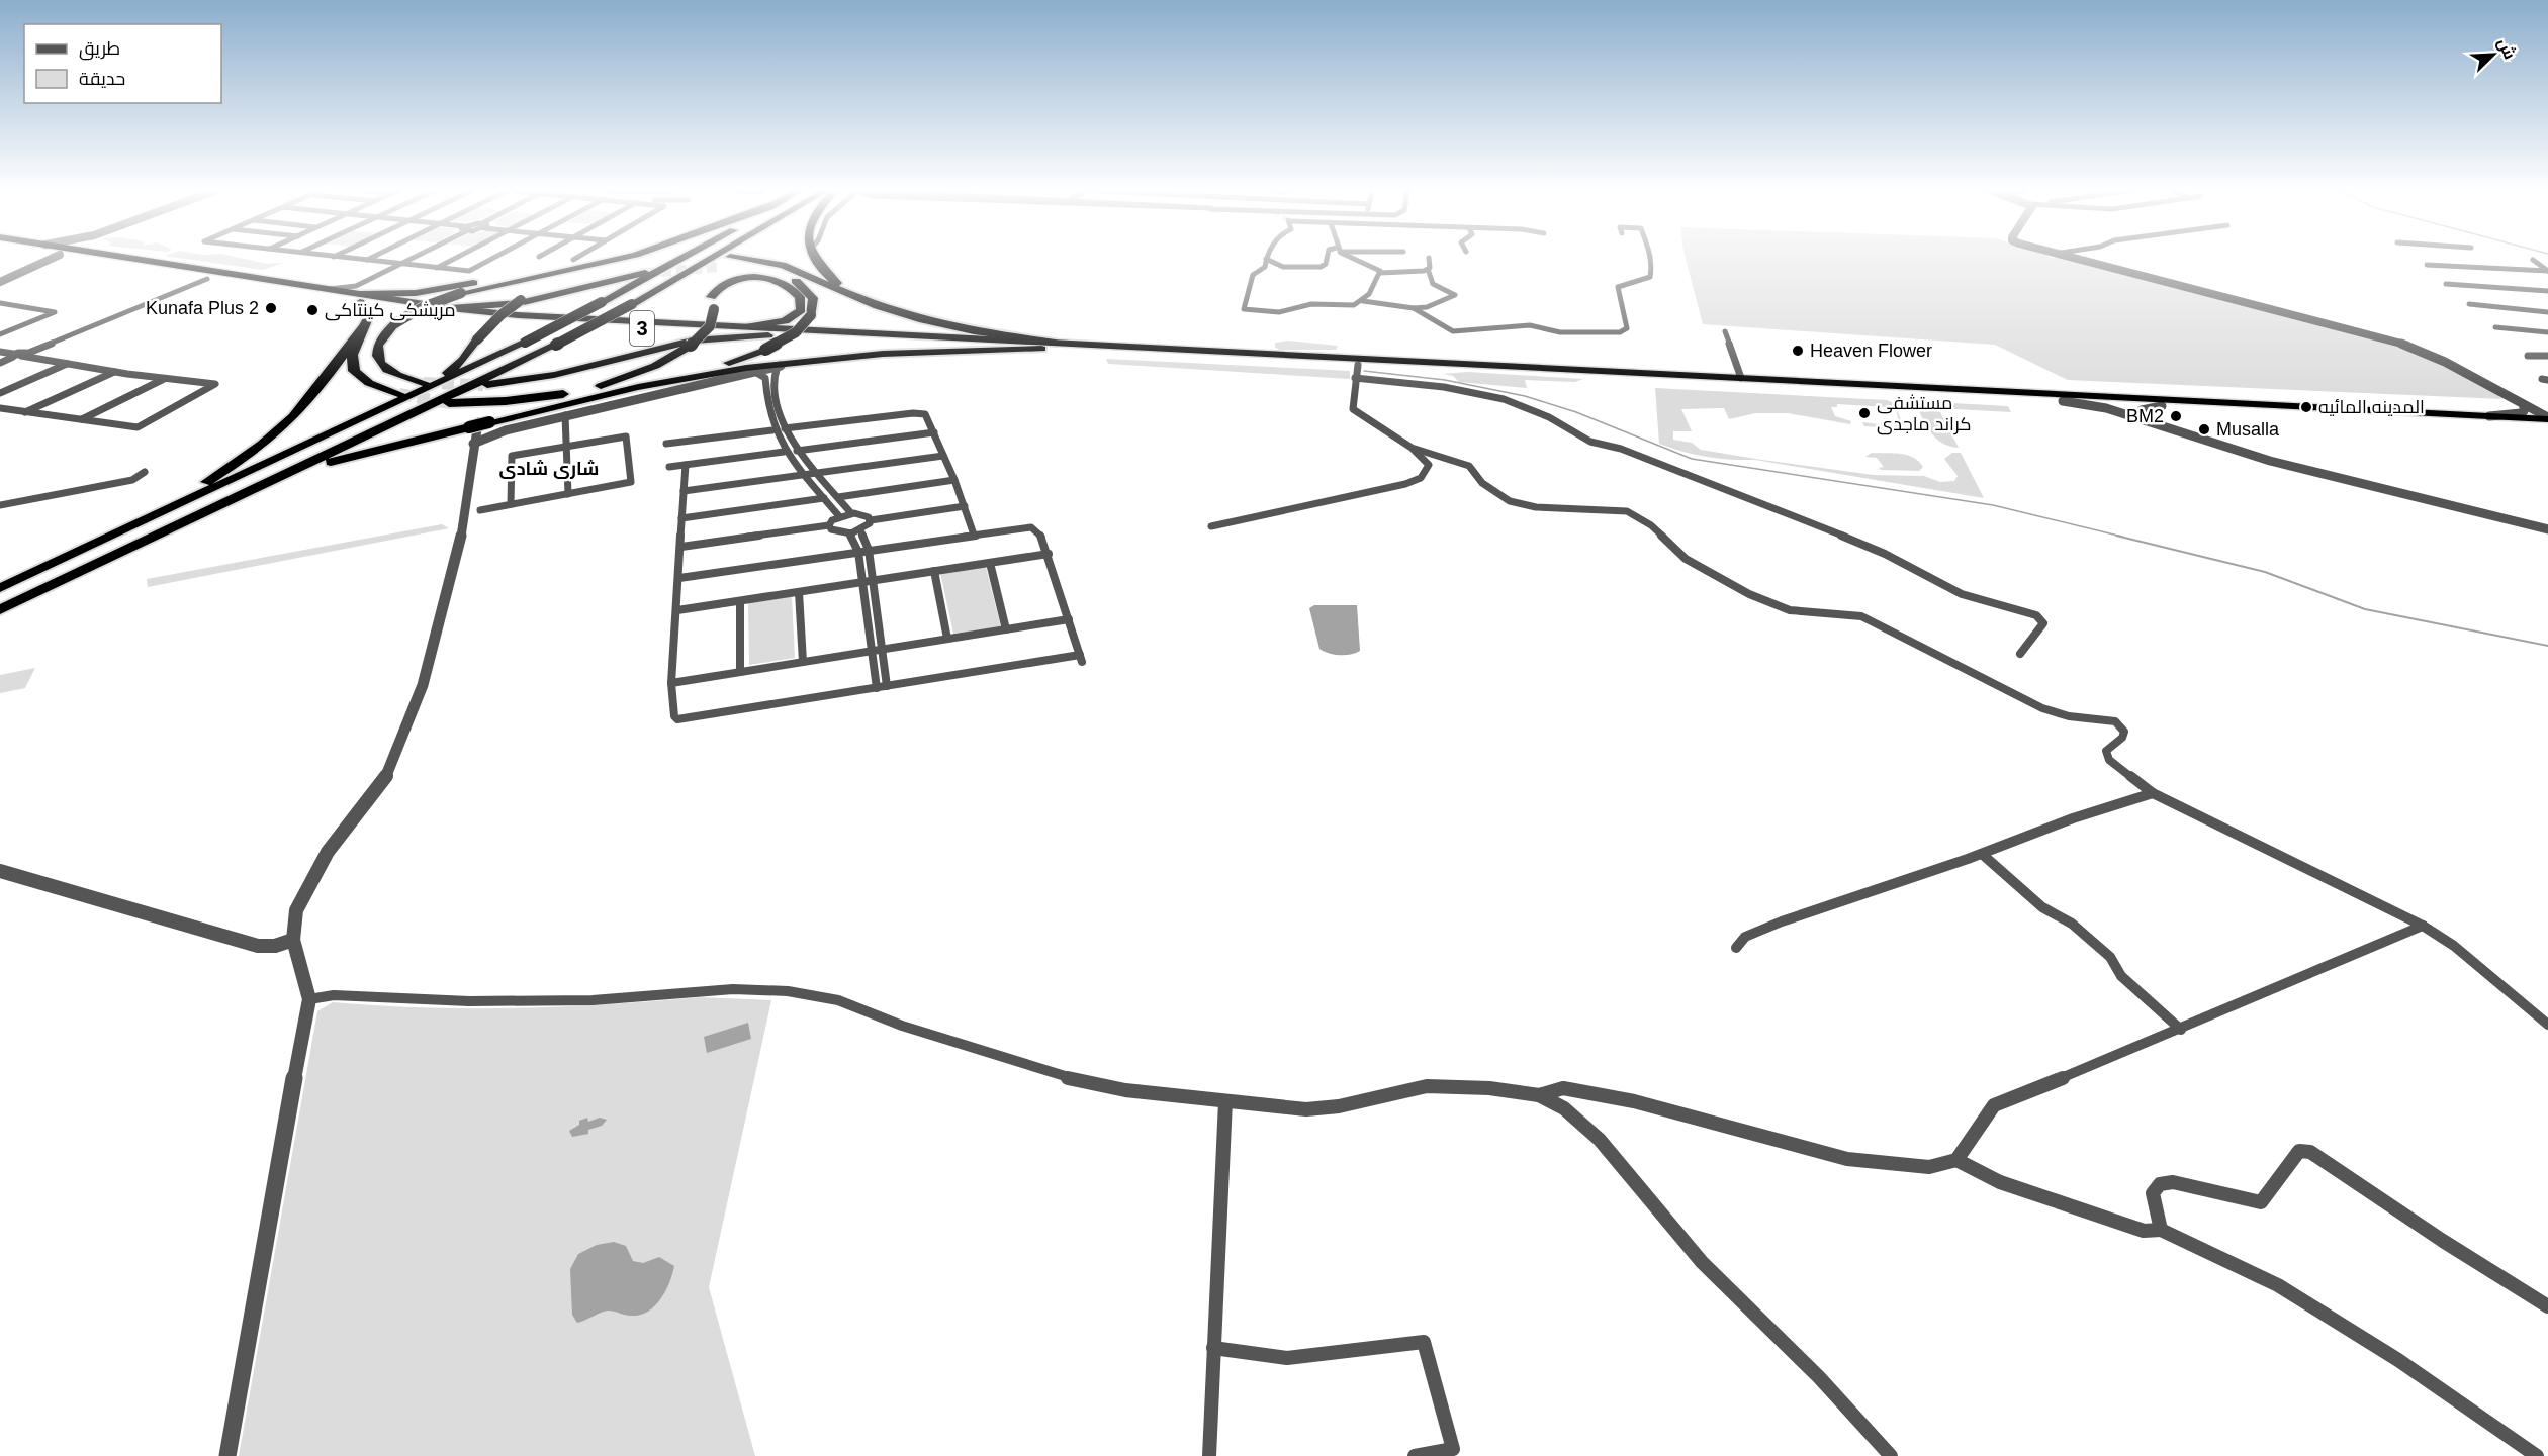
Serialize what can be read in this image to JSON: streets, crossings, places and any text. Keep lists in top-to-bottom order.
{
  "streets": {
    "highway": ["3"]
  },
  "districts": ["شاری شادی"],
  "places": [
    "Kunafa Plus 2",
    "مریشکی کینتاکی",
    "Heaven Flower",
    "المدينه المائيه",
    "مستشفی کراند ماجدی",
    "BM2",
    "Musalla"
  ],
  "legend": ["طريق", "حديقة"],
  "north": "top right"
}
